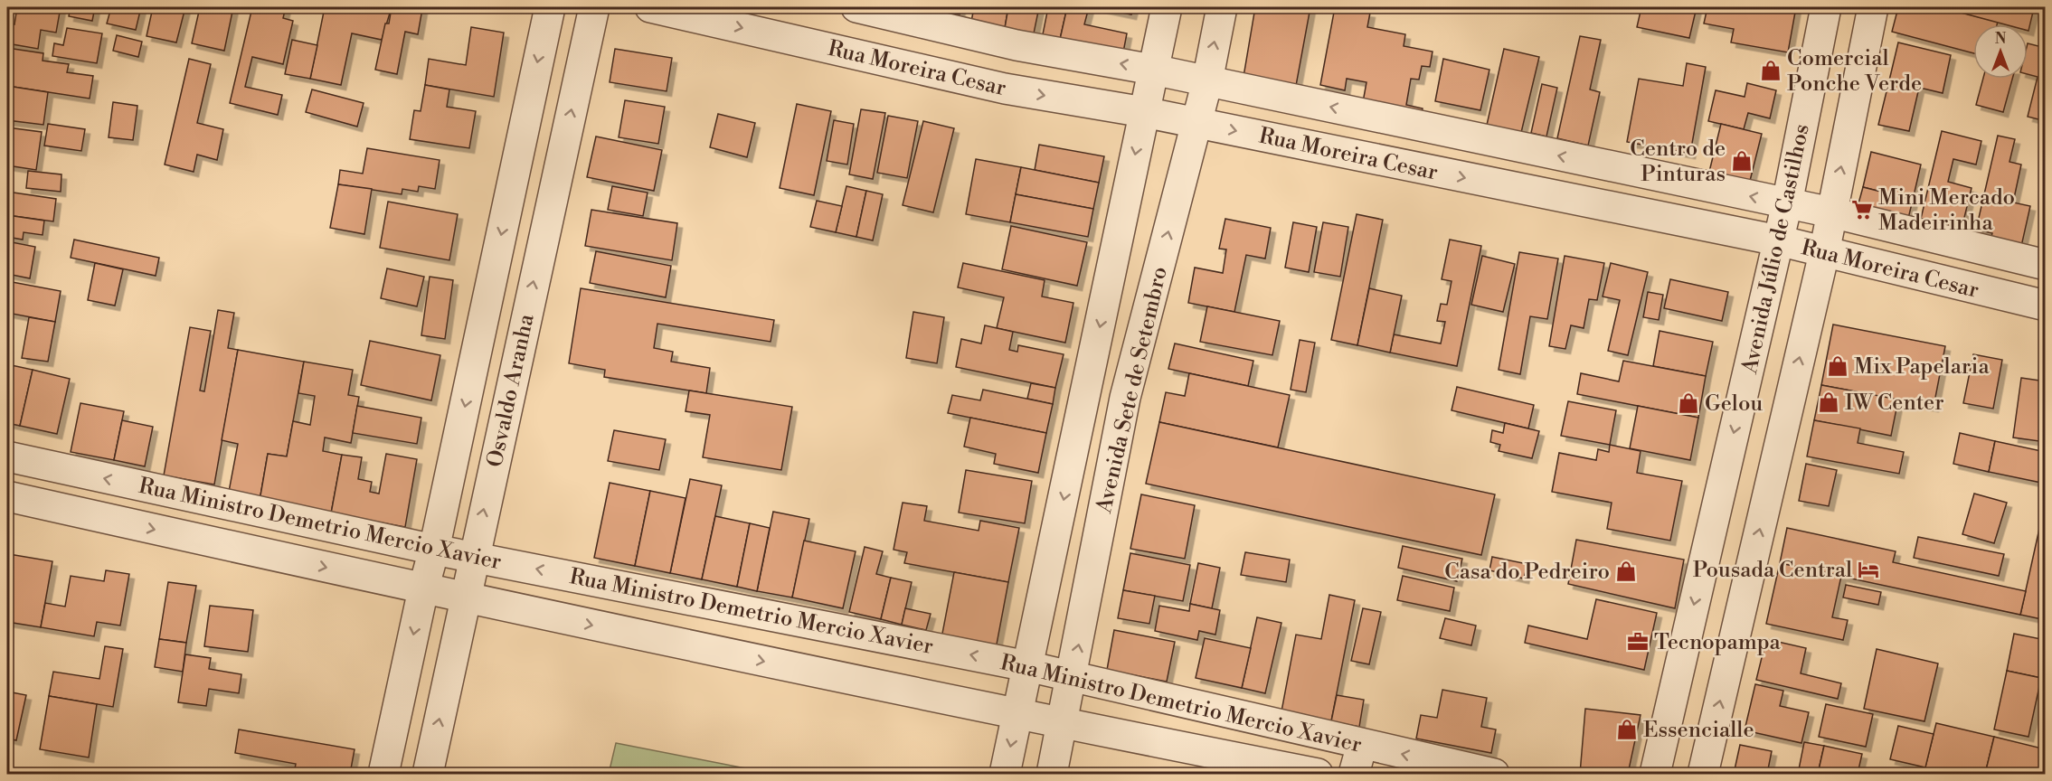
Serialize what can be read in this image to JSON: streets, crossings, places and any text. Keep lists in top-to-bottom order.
{
  "streets": {
    "street": [
      "Rua Moreira Cesar",
      "Avenida Júlio de Castilhos",
      "Avenida Sete de Setembro",
      "Osvaldo Aranha",
      "Rua Ministro Demetrio Mercio Xavier"
    ]
  },
  "crossings": [
    ["Rua Moreira Cesar", "Avenida Júlio de Castilhos"],
    ["Rua Moreira Cesar", "Avenida Sete de Setembro"],
    ["Avenida Sete de Setembro", "Rua Ministro Demetrio Mercio Xavier"],
    ["Osvaldo Aranha", "Rua Ministro Demetrio Mercio Xavier"]
  ],
  "places": {
    "shop": [
      "Comercial Ponche Verde",
      "Centro de Pinturas",
      "Mix Papelaria",
      "IW Center",
      "Gelou",
      "Casa do Pedreiro",
      "Essencialle"
    ],
    "supermarket": ["Mini Mercado Madeirinha"],
    "hotel": ["Pousada Central"],
    "office": ["Tecnopampa"]
  },
  "north": "top"
}
